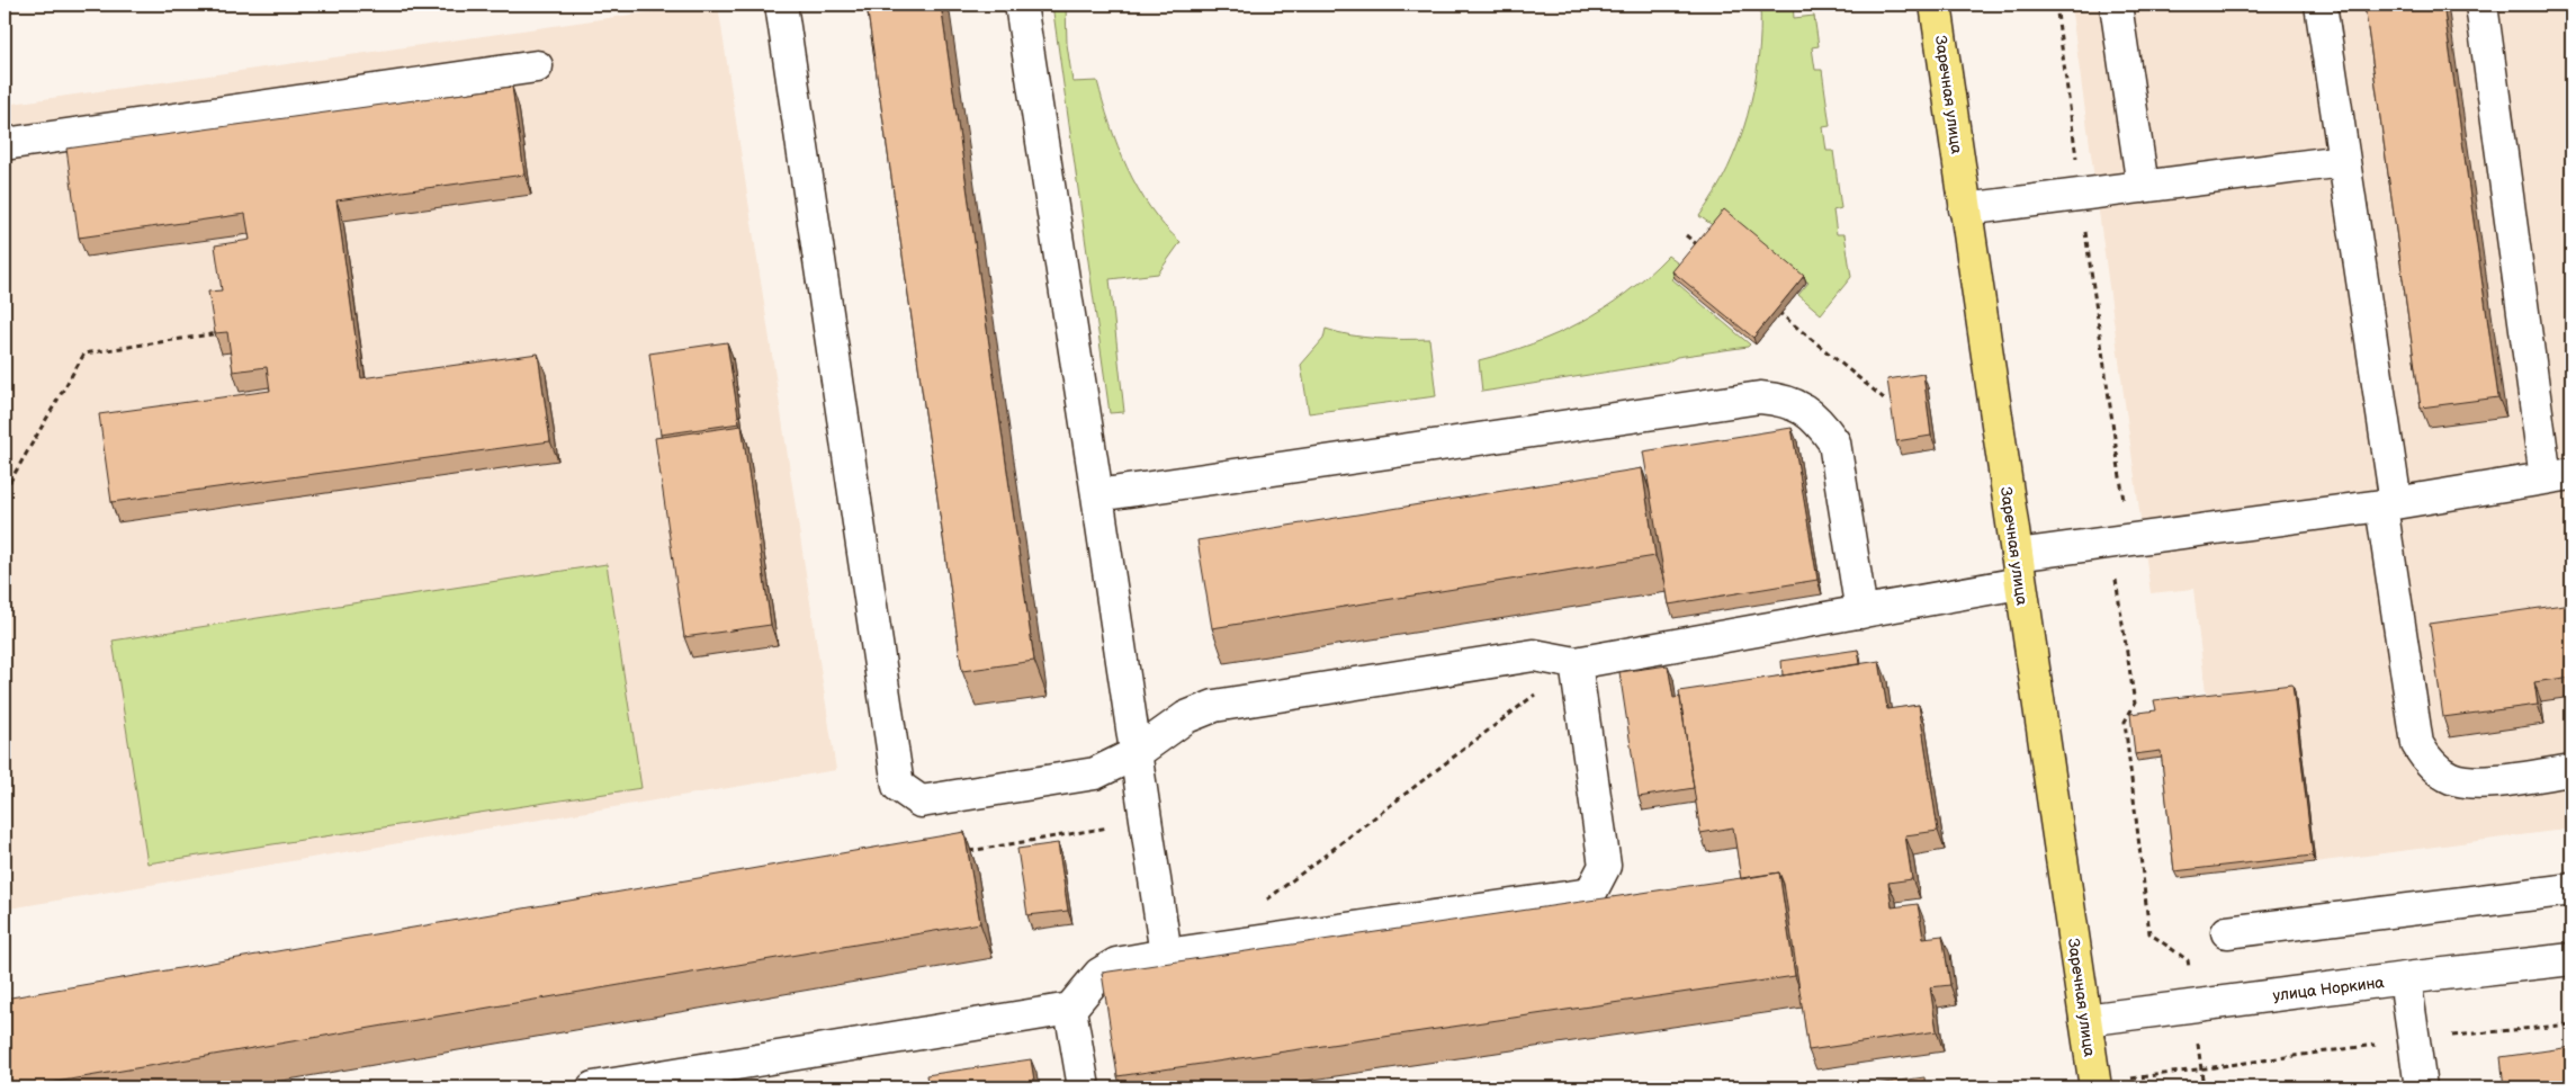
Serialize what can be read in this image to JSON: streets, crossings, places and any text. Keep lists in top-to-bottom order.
{
  "streets": {
    "main road": ["Заречная улица"],
    "street": ["улица Норкина"]
  },
  "crossings": [
    ["Заречная улица", "улица Норкина"]
  ]
}
